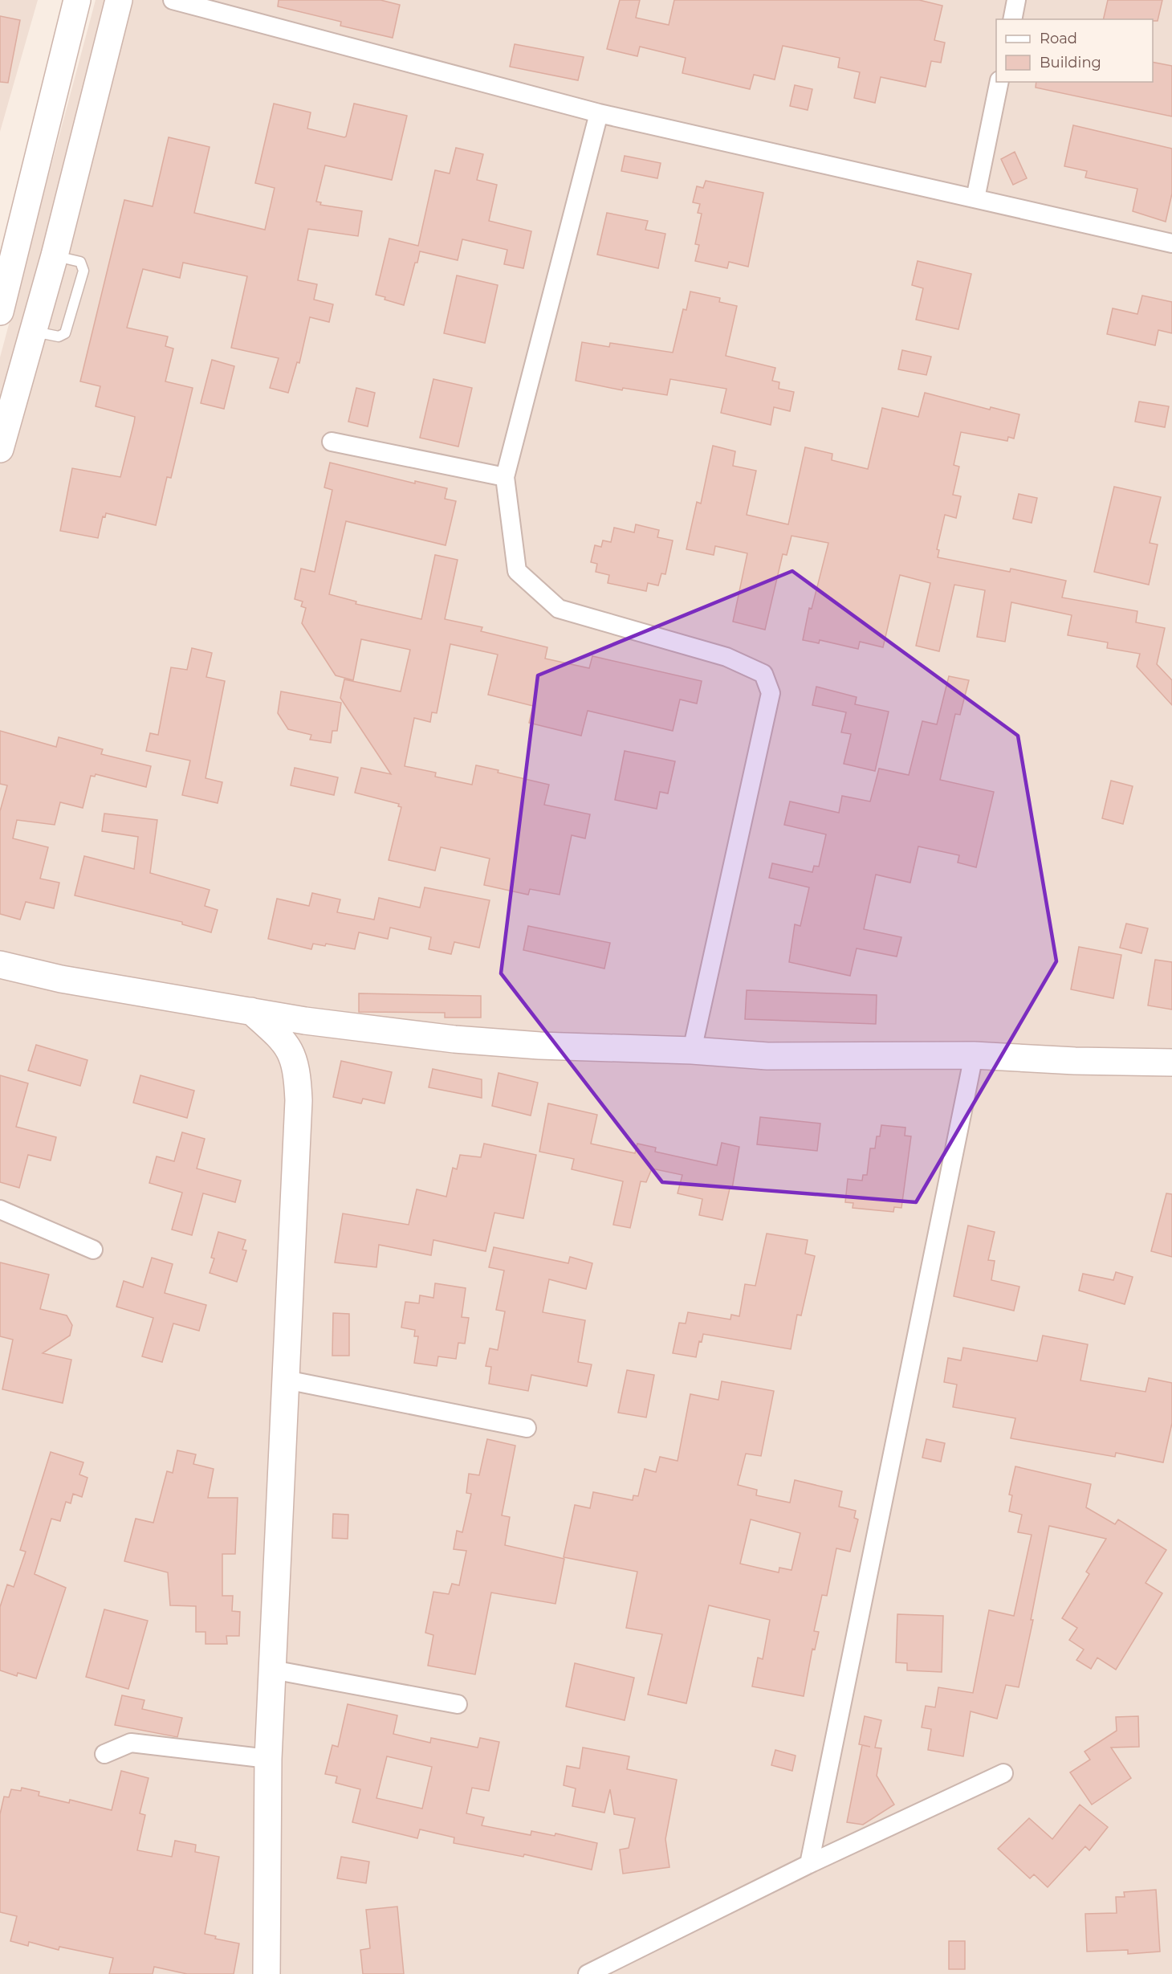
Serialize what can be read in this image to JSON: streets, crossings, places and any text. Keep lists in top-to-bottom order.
{
  "legend": ["Road", "Building"]
}
